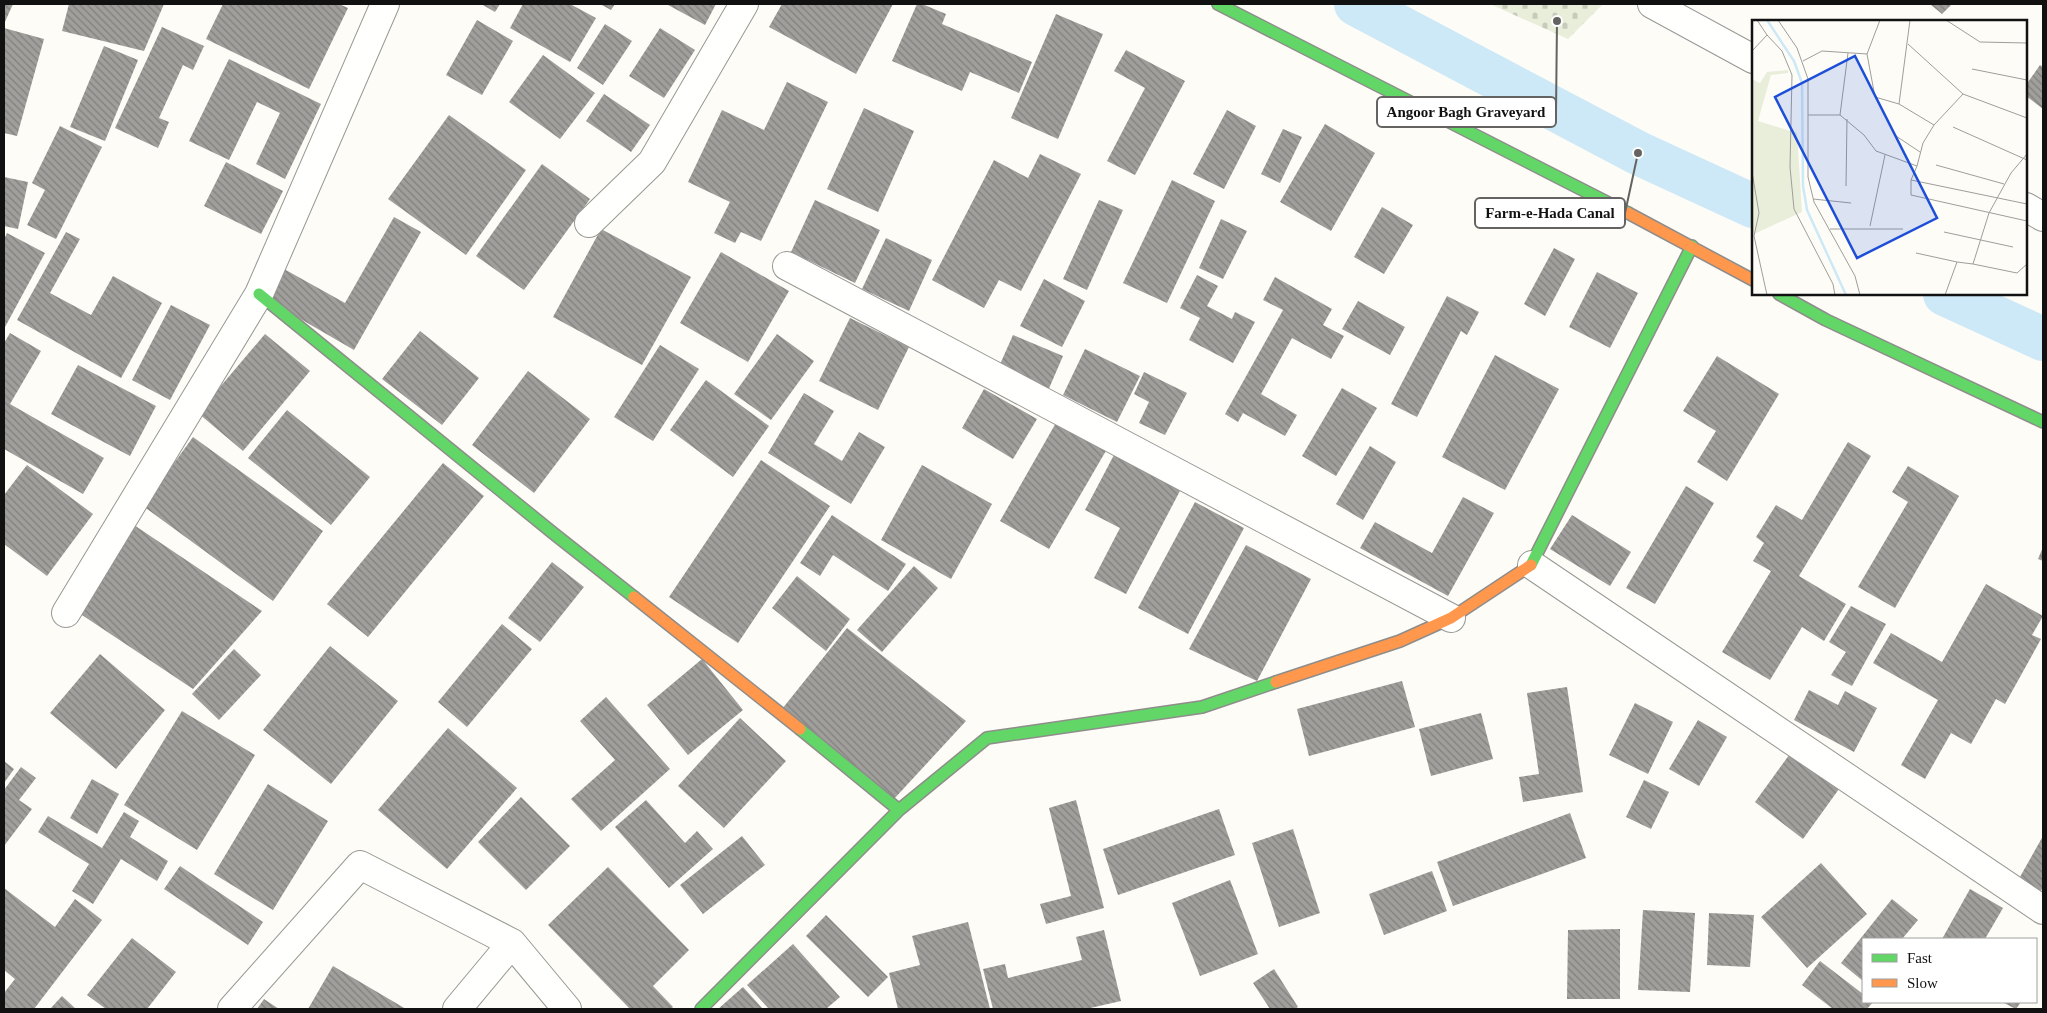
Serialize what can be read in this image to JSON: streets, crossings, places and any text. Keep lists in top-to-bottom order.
{
  "places": ["Angoor Bagh Graveyard", "Farm-e-Hada Canal"],
  "legend": ["Fast", "Slow"]
}
